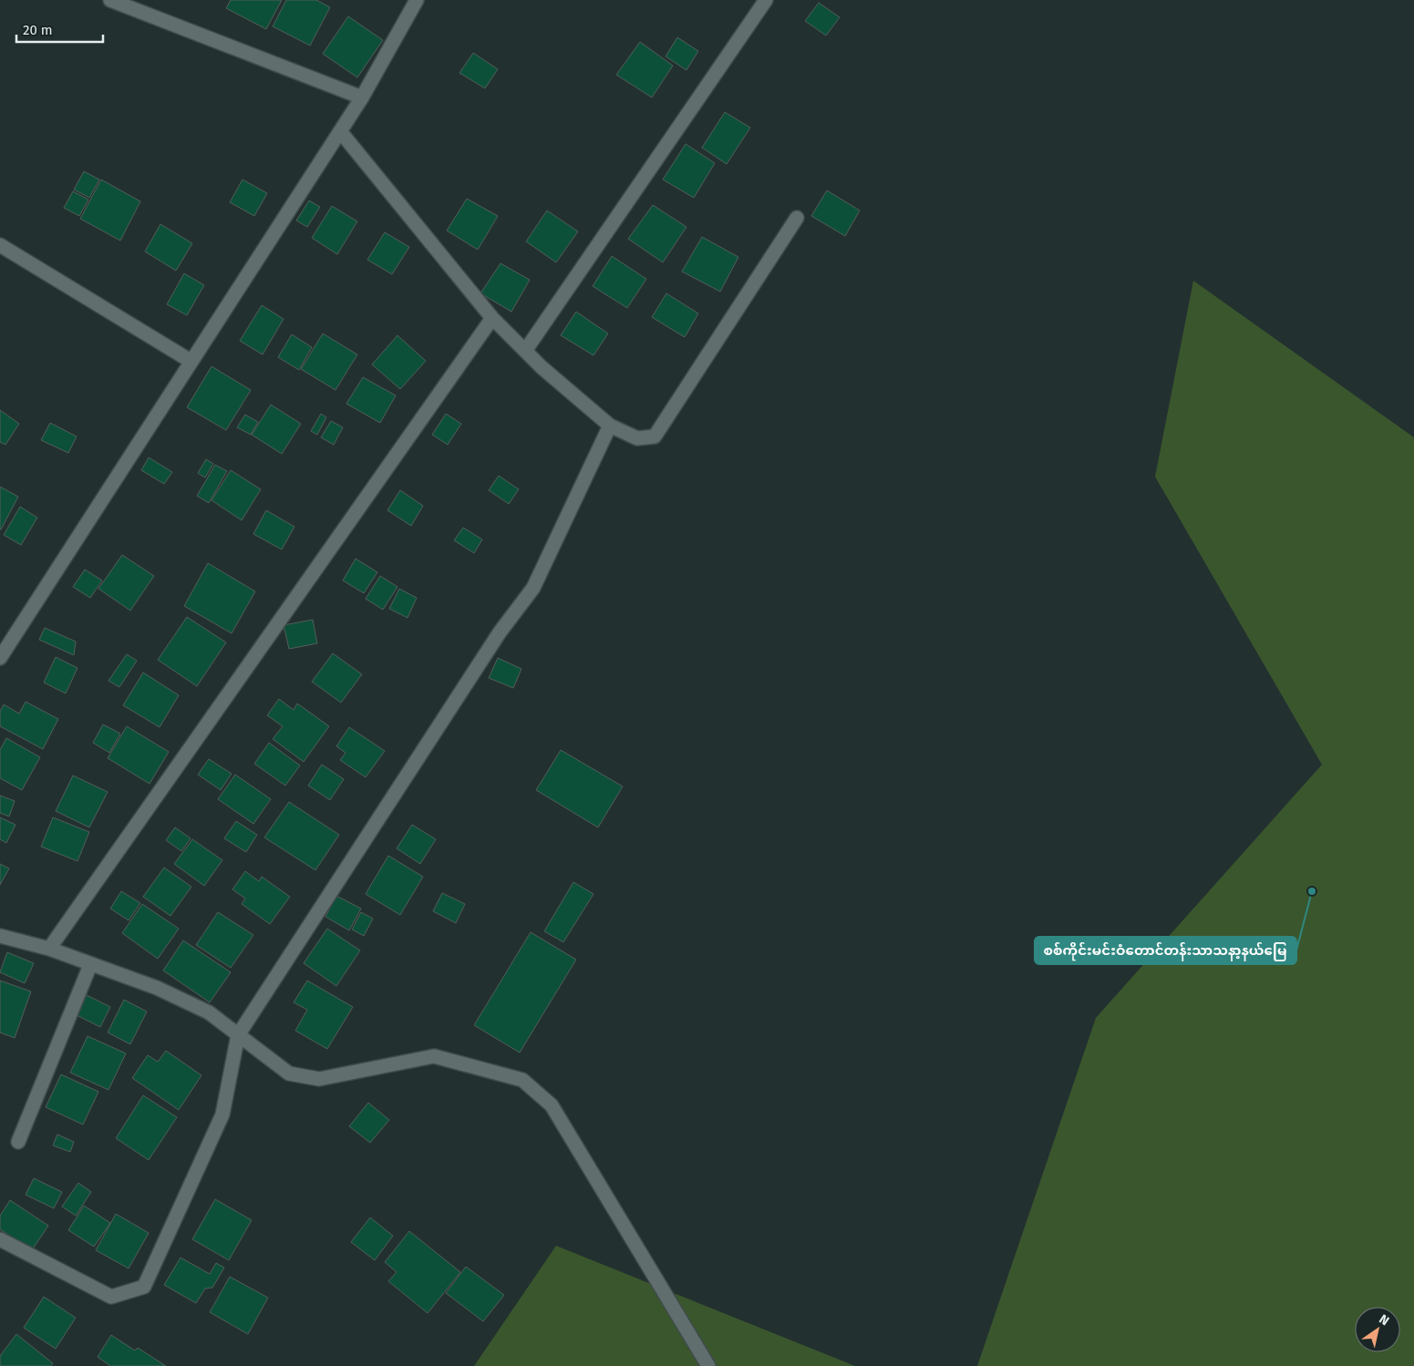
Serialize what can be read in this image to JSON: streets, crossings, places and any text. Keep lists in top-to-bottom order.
{
  "places": ["စစ်ကိုင်းမင်းဝံတောင်တန်းသာသနာ့နယ်မြေ"],
  "scale_bar": "20 m",
  "north": "top right"
}
